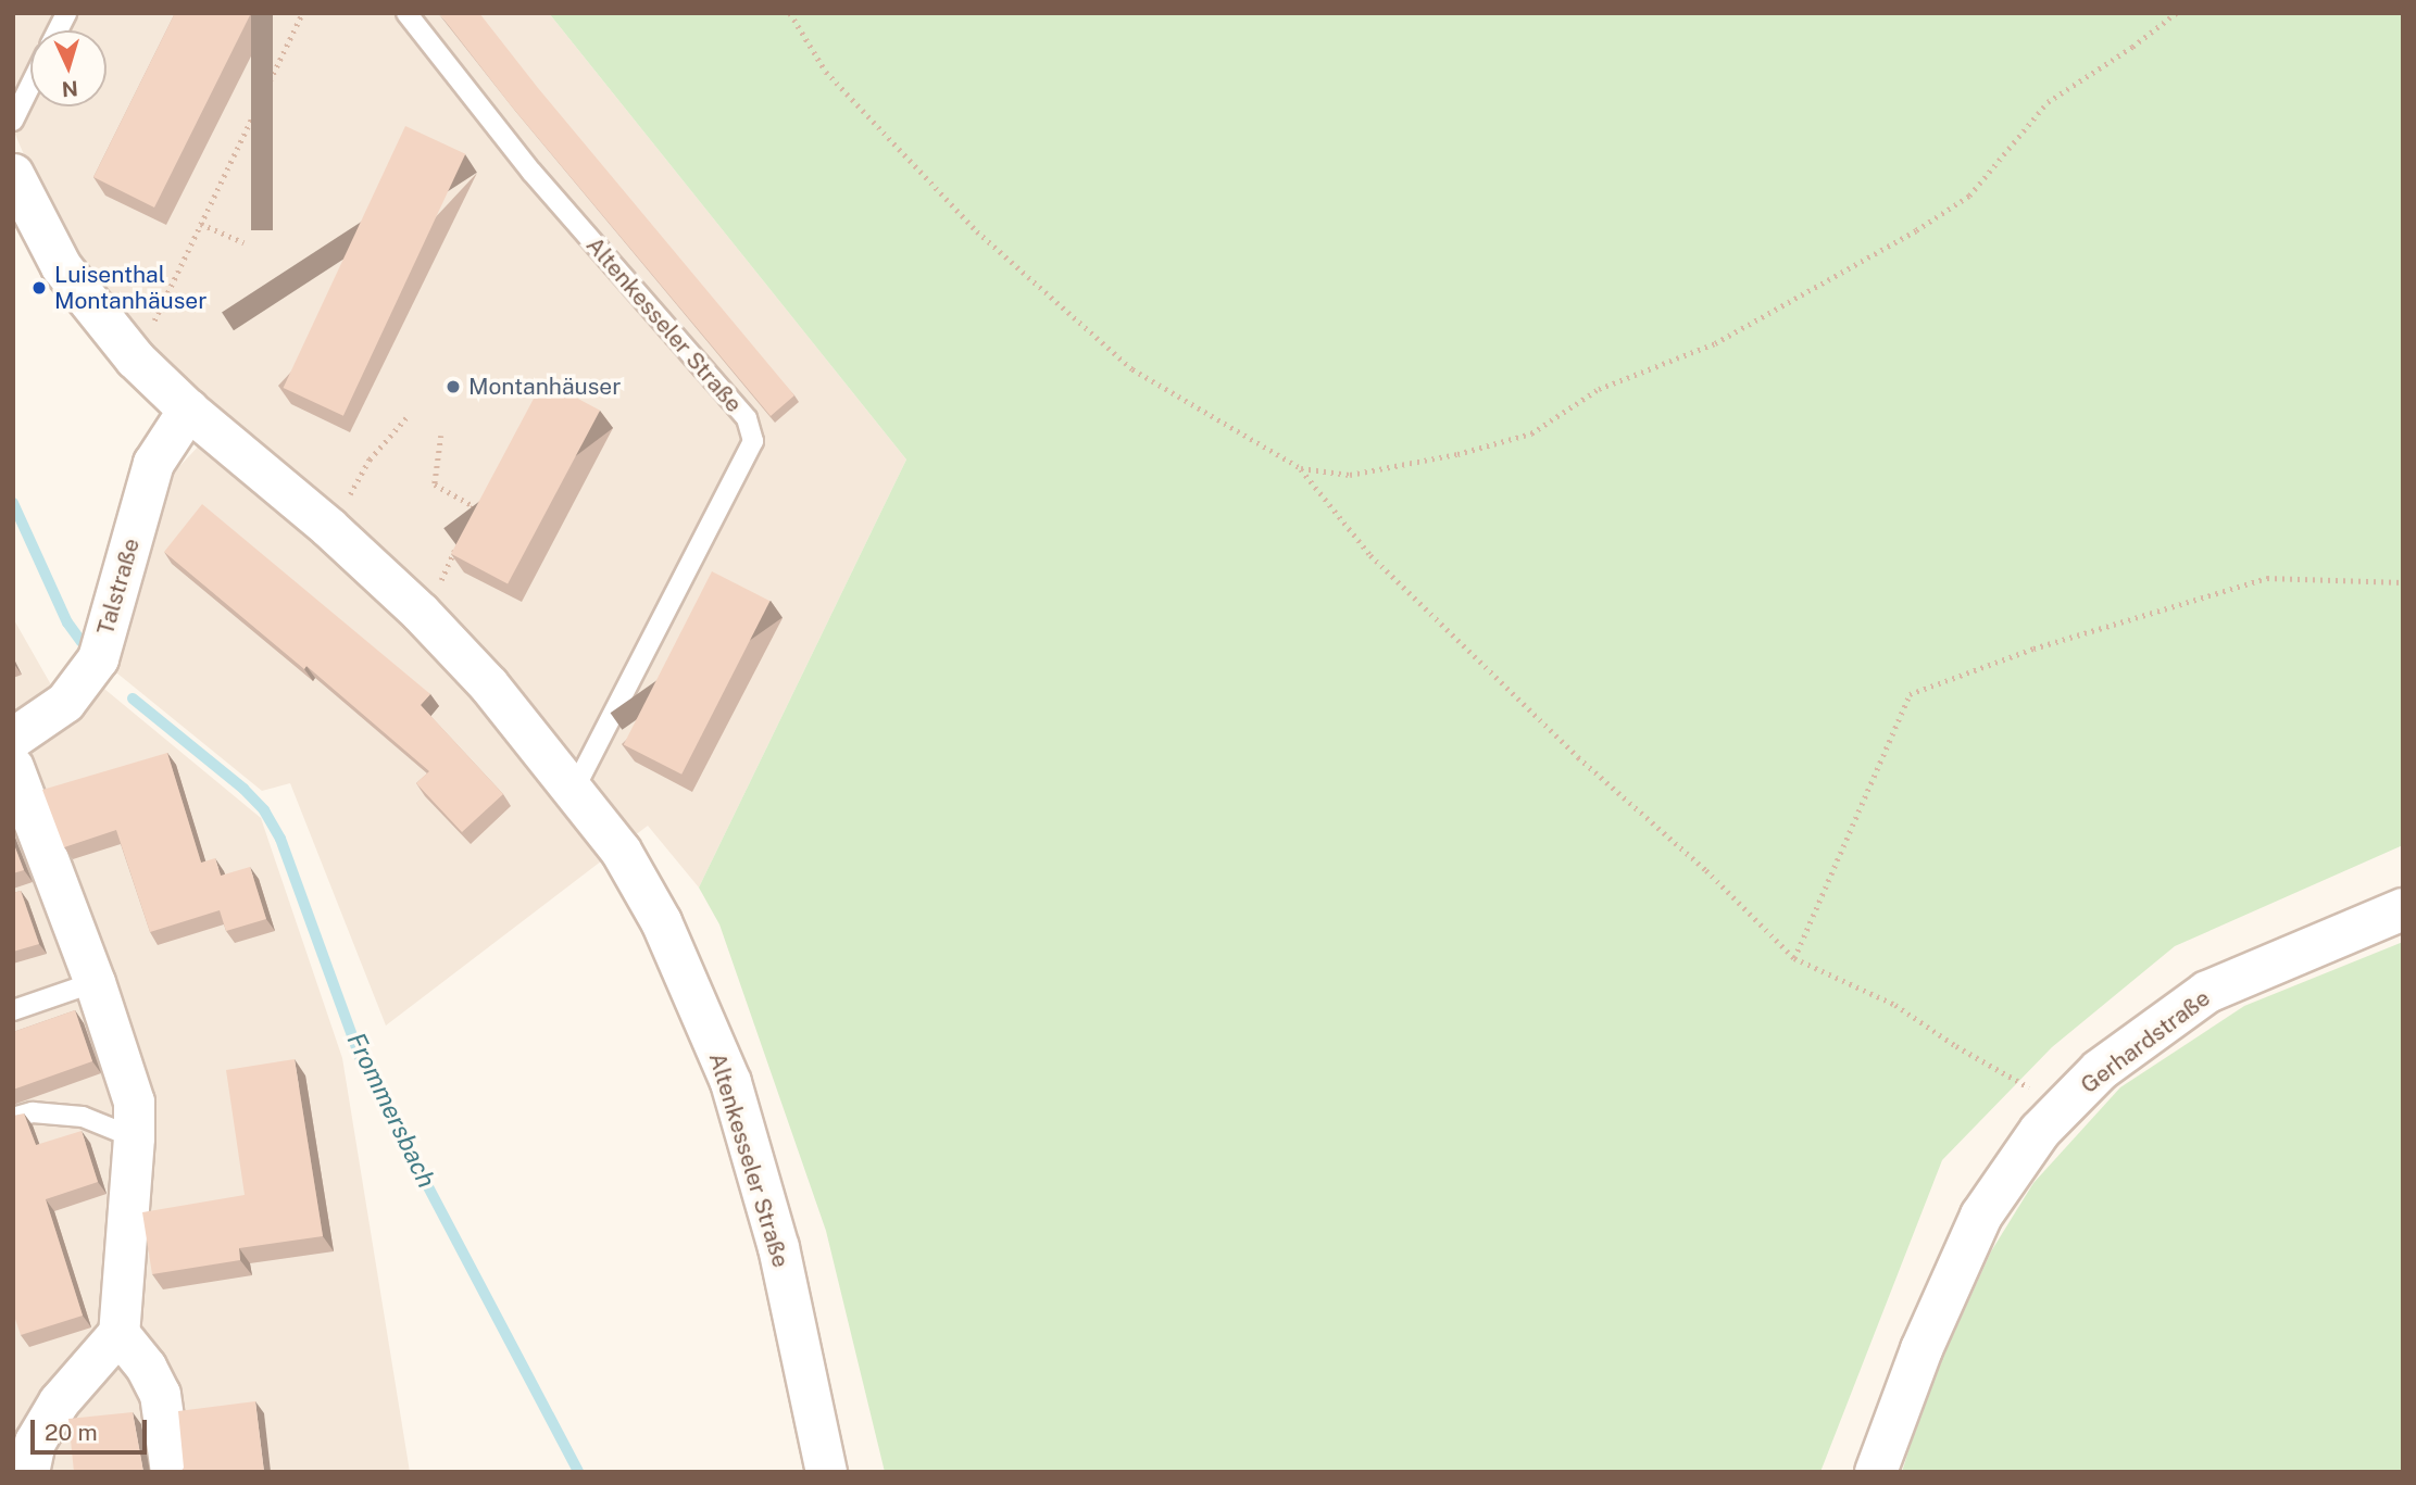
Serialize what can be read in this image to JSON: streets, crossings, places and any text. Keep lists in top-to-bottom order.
{
  "streets": {
    "street": ["Altenkesseler Straße", "Talstraße", "Gerhardstraße"]
  },
  "crossings": [
    ["Altenkesseler Straße", "Talstraße"]
  ],
  "water": ["Frommersbach"],
  "places": ["Luisenthal Montanhäuser", "Montanhäuser"],
  "scale_bar": "20 m",
  "north": "bottom"
}
